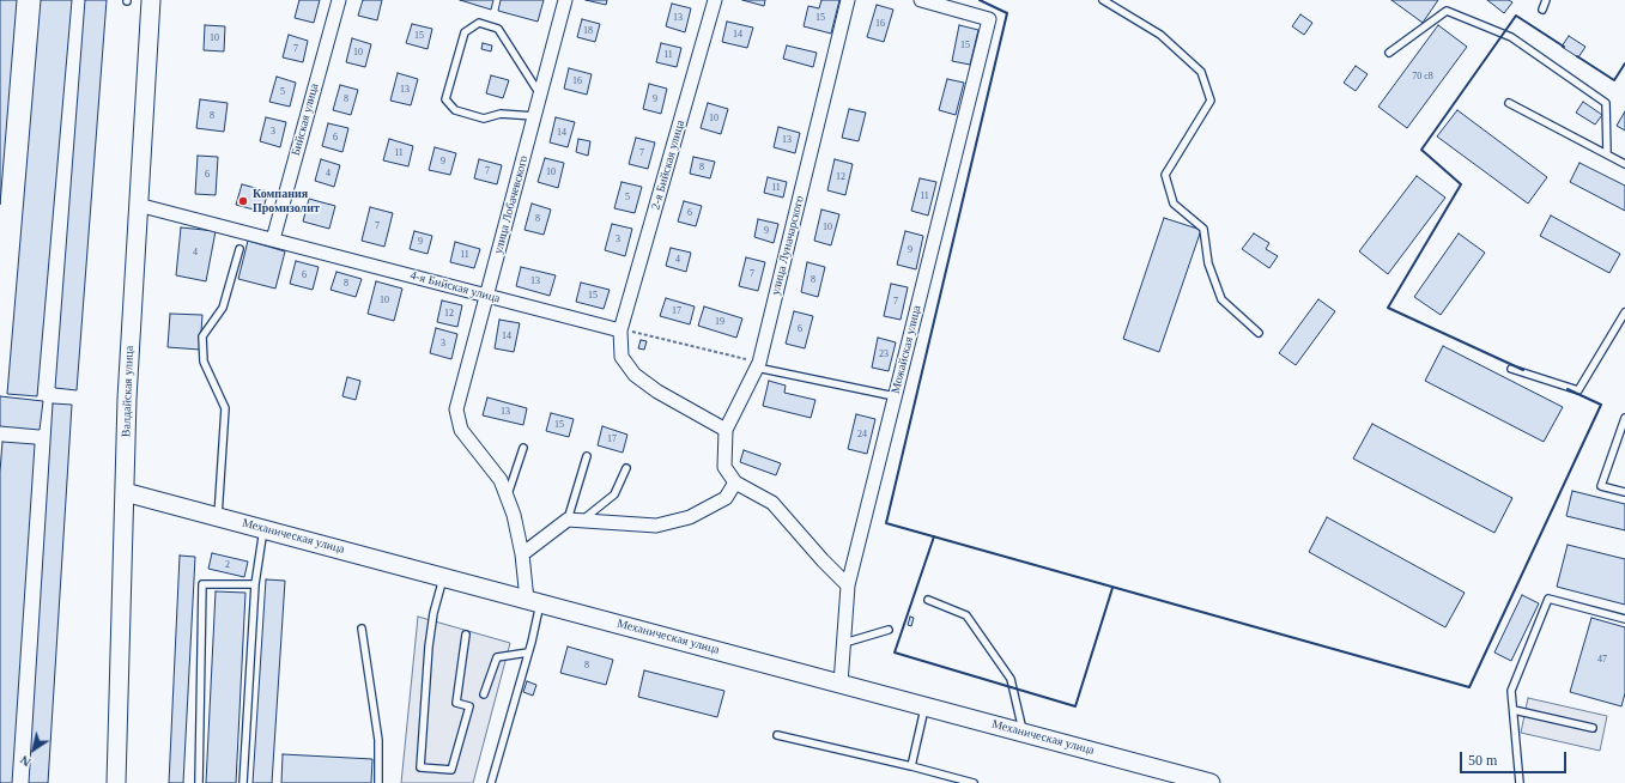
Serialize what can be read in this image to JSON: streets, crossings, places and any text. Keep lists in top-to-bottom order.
{
  "streets": {
    "street": [
      "Бийская улица",
      "2-я Бийская улица",
      "улица Лобачевского",
      "улица Луначарского",
      "4-я Бийская улица",
      "Можайская улица",
      "Валдайская улица",
      "Механическая улица"
    ]
  },
  "crossings": [
    ["Бийская улица", "4-я Бийская улица"],
    ["2-я Бийская улица", "4-я Бийская улица"],
    ["улица Лобачевского", "4-я Бийская улица"],
    ["4-я Бийская улица", "Валдайская улица"],
    ["Можайская улица", "Механическая улица"],
    ["Валдайская улица", "Механическая улица"]
  ],
  "places": ["Компания Промизолит"],
  "house_numbers": [
    "13",
    "15",
    "16",
    "18",
    "14",
    "15",
    "10",
    "15",
    "7",
    "10",
    "11",
    "70 с8",
    "16",
    "13",
    "5",
    "8",
    "9",
    "8",
    "10",
    "3",
    "14",
    "6",
    "13",
    "11",
    "7",
    "9",
    "8",
    "7",
    "10",
    "4",
    "6",
    "12",
    "11",
    "11",
    "5",
    "6",
    "8",
    "7",
    "10",
    "9",
    "3",
    "9",
    "9",
    "4",
    "11",
    "4",
    "7",
    "6",
    "8",
    "13",
    "8",
    "15",
    "10",
    "7",
    "17",
    "12",
    "19",
    "6",
    "14",
    "3",
    "23",
    "13",
    "15",
    "24",
    "17",
    "2",
    "47",
    "8"
  ],
  "scale_bar": "50 m",
  "north": "bottom left"
}
